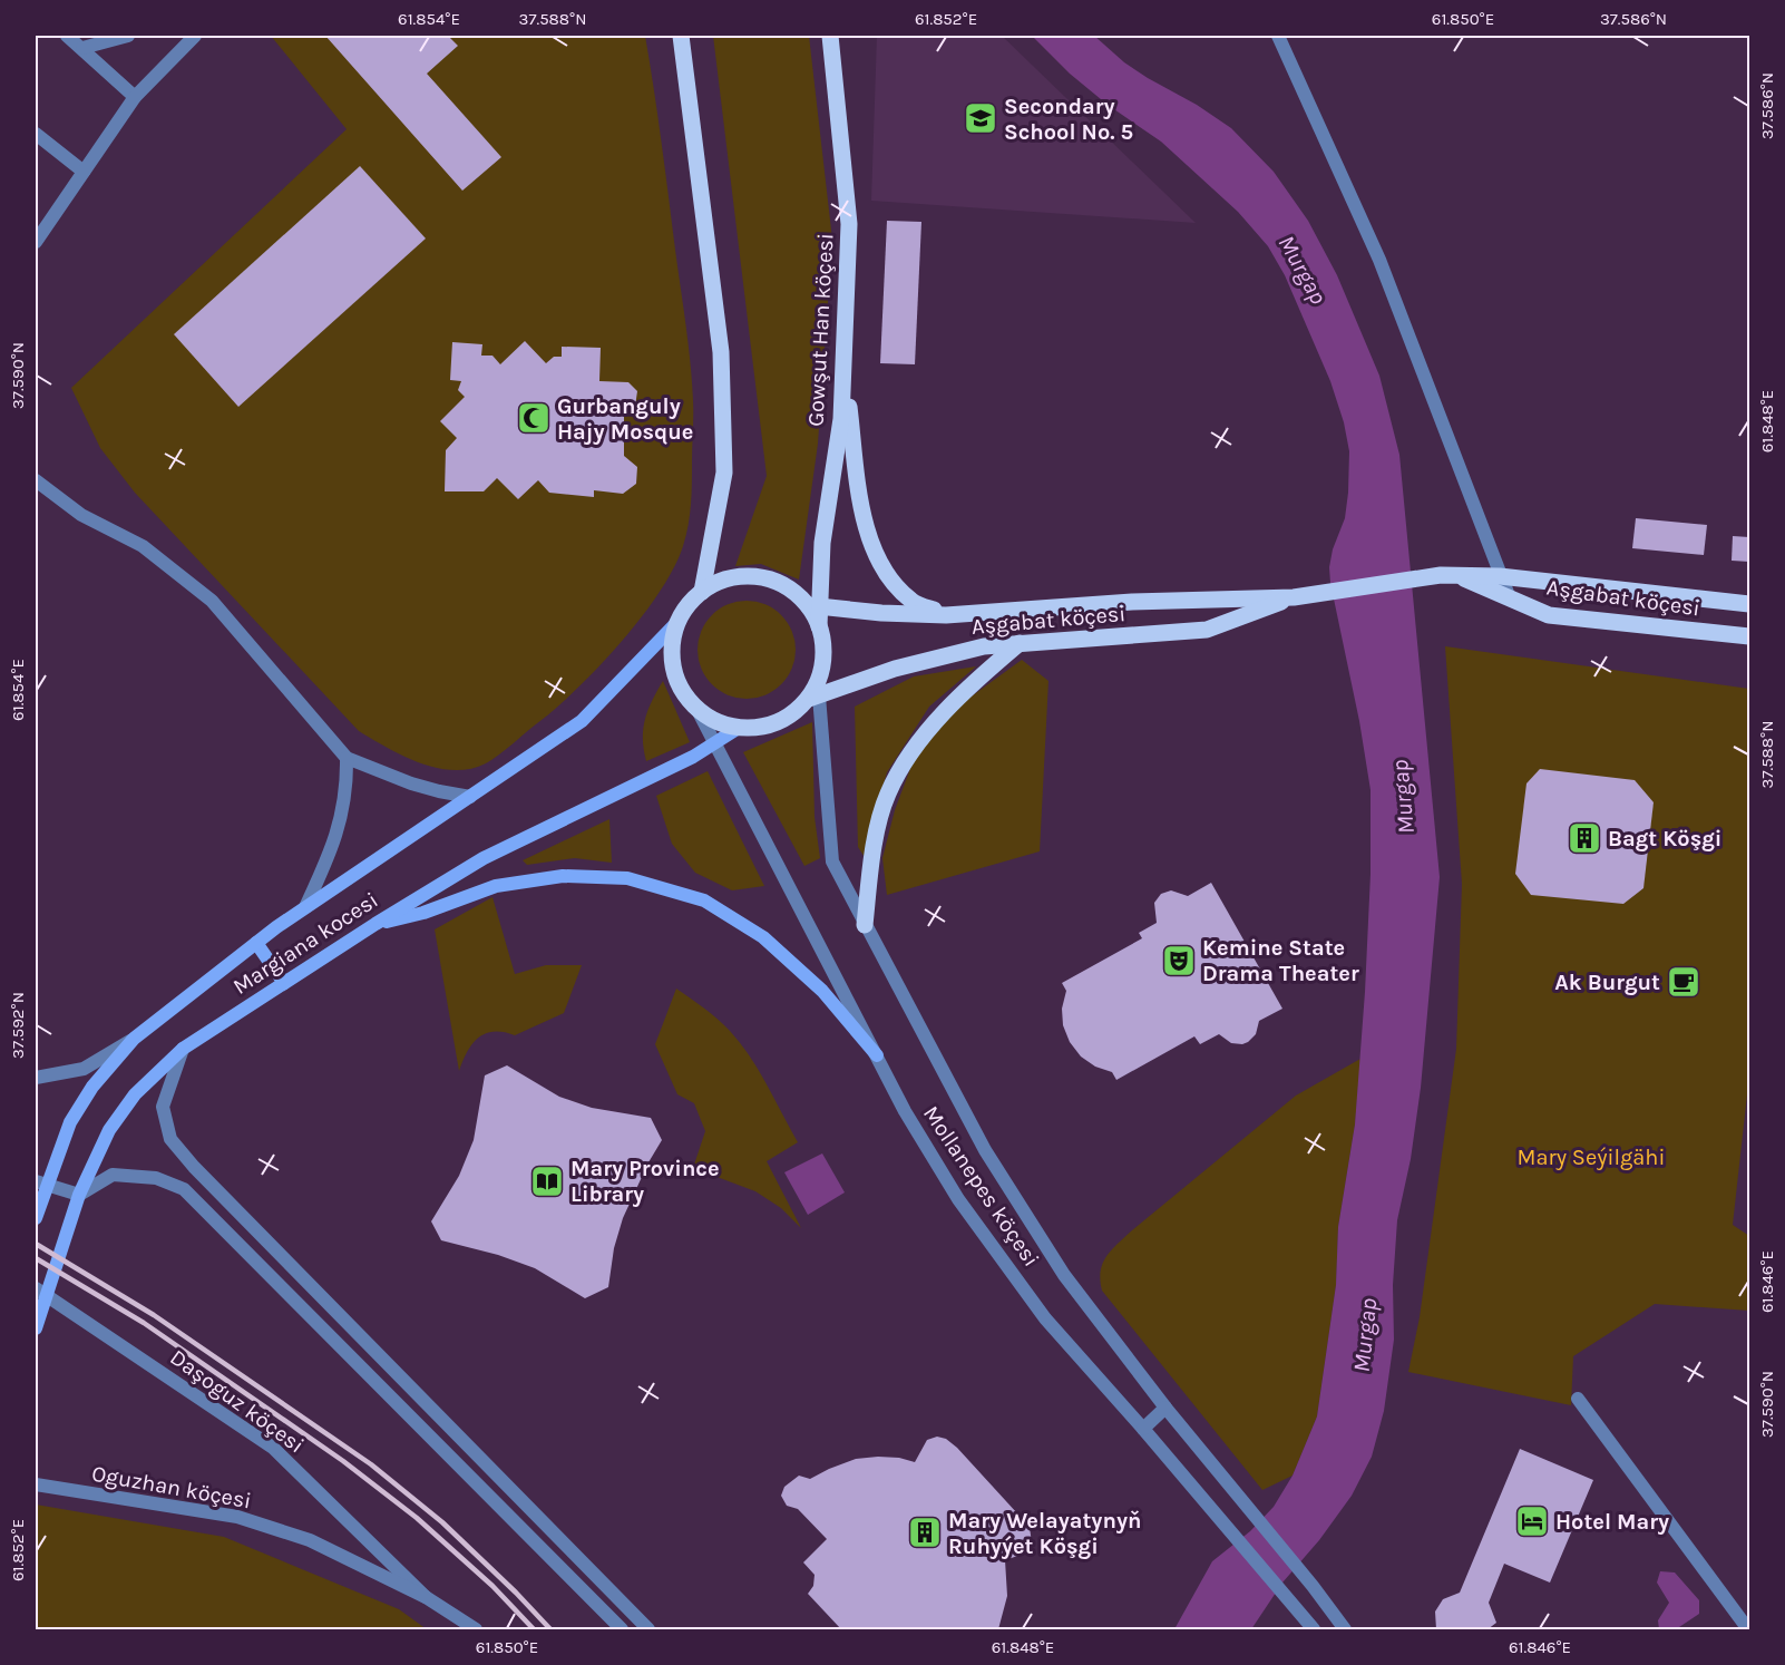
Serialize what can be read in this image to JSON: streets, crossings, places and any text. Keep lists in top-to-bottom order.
{
  "streets": {
    "main road": ["Gowşut Han köçesi", "Aşgabat köçesi", "Margiana kocesi"],
    "street": ["Mollanepes köçesi", "Daşoguz köçesi", "Oguzhan köçesi"]
  },
  "crossings": [
    ["Gowşut Han köçesi", "Aşgabat köçesi"],
    ["Gowşut Han köçesi", "Margiana kocesi"],
    ["Gowşut Han köçesi", "Mollanepes köçesi"],
    ["Aşgabat köçesi", "Margiana kocesi"],
    ["Aşgabat köçesi", "Mollanepes köçesi"],
    ["Margiana kocesi", "Mollanepes köçesi"],
    ["Margiana kocesi", "Daşoguz köçesi"],
    ["Daşoguz köçesi", "Oguzhan köçesi"]
  ],
  "water": ["Murgap"],
  "parks": ["Mary Seýilgähi"],
  "places": {
    "school or university": ["Secondary School No. 5"],
    "mosque": ["Gurbanguly Hajy Mosque"],
    "building": ["Bagt Köşgi", "Mary Welayatynyň Ruhyýet Köşgi"],
    "theatre": ["Kemine State Drama Theater"],
    "cafe": ["Ak Burgut"],
    "library": ["Mary Province Library"],
    "hotel": ["Hotel Mary"]
  },
  "coordinates": [
    "61.854°E",
    "37.588°N",
    "61.852°E",
    "61.850°E",
    "37.586°N",
    "37.590°N",
    "61.848°E",
    "37.592°N",
    "61.846°E"
  ]
}
